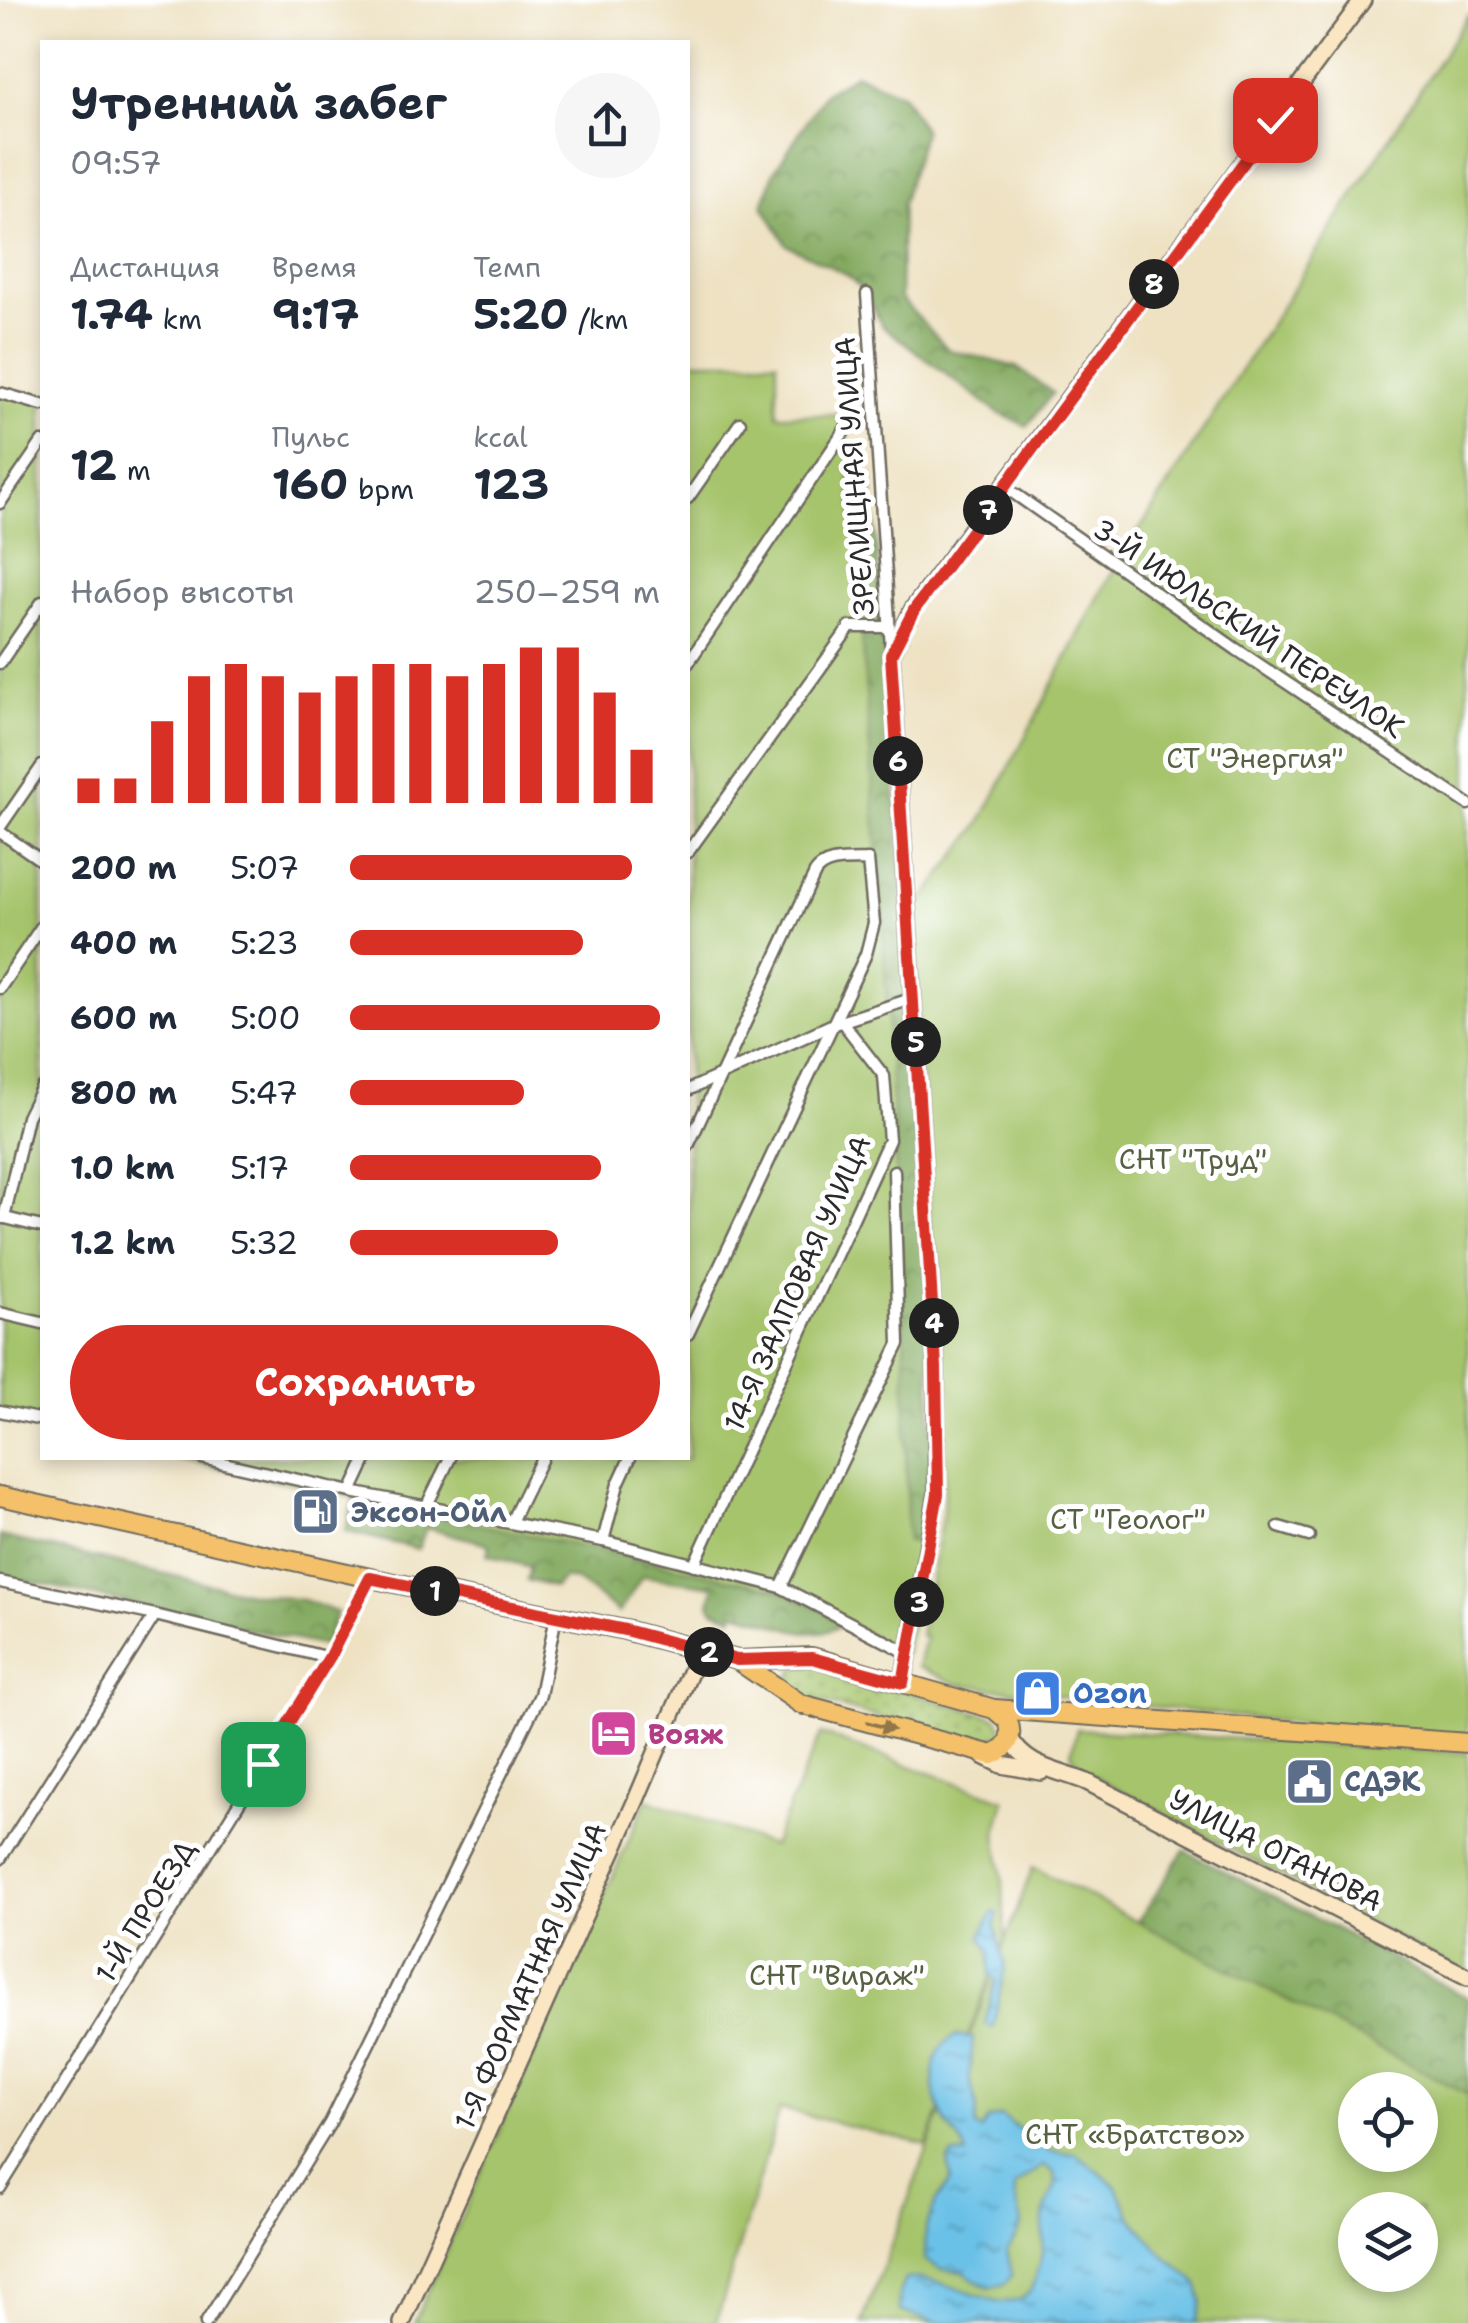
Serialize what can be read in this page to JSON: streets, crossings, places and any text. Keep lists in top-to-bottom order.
{
  "streets": {
    "street": [
      "ЗРЕЛИЩНАЯ УЛИЦА",
      "3-Й ИЮЛЬСКИЙ ПЕРЕУЛОК",
      "14-Я ЗАЛПОВАЯ УЛИЦА",
      "УЛИЦА ОГАНОВА",
      "1-Й ПРОЕЗД",
      "1-Я ФОРМАТНАЯ УЛИЦА"
    ]
  },
  "crossings": [
    ["ЗРЕЛИЩНАЯ УЛИЦА", "3-Й ИЮЛЬСКИЙ ПЕРЕУЛОК"]
  ],
  "parks": [
    "СТ \"Энергия\"",
    "СНТ \"Труд\"",
    "СТ \"Геолог\"",
    "СНТ \"Вираж\"",
    "СНТ «Братство»"
  ],
  "places": {
    "fuel station": ["Эксон-Ойл"],
    "shop": ["Ozon"],
    "hotel": ["Вояж"],
    "public building": ["СДЭК"]
  },
  "page": {
    "heading": ["Утренний забег", "09:57"],
    "stats": [
      ["Дистанция", "1.74 km"],
      ["Время", "9:17"],
      ["Темп", "5:20 /km"],
      ["12 m"],
      ["Пульс", "160 bpm"],
      ["kcal", "123"]
    ],
    "pins": [
      "8",
      "7",
      "6",
      "5",
      "4",
      "1",
      "3",
      "2"
    ],
    "chart": ["Набор высоты", "250–259 m"],
    "list": [
      {
        "name": "200 m",
        "note": "5:07"
      },
      {
        "name": "400 m",
        "note": "5:23"
      },
      {
        "name": "600 m",
        "note": "5:00"
      },
      {
        "name": "800 m",
        "note": "5:47"
      },
      {
        "name": "1.0 km",
        "note": "5:17"
      },
      {
        "name": "1.2 km",
        "note": "5:32"
      }
    ],
    "buttons": "Сохранить"
  }
}
